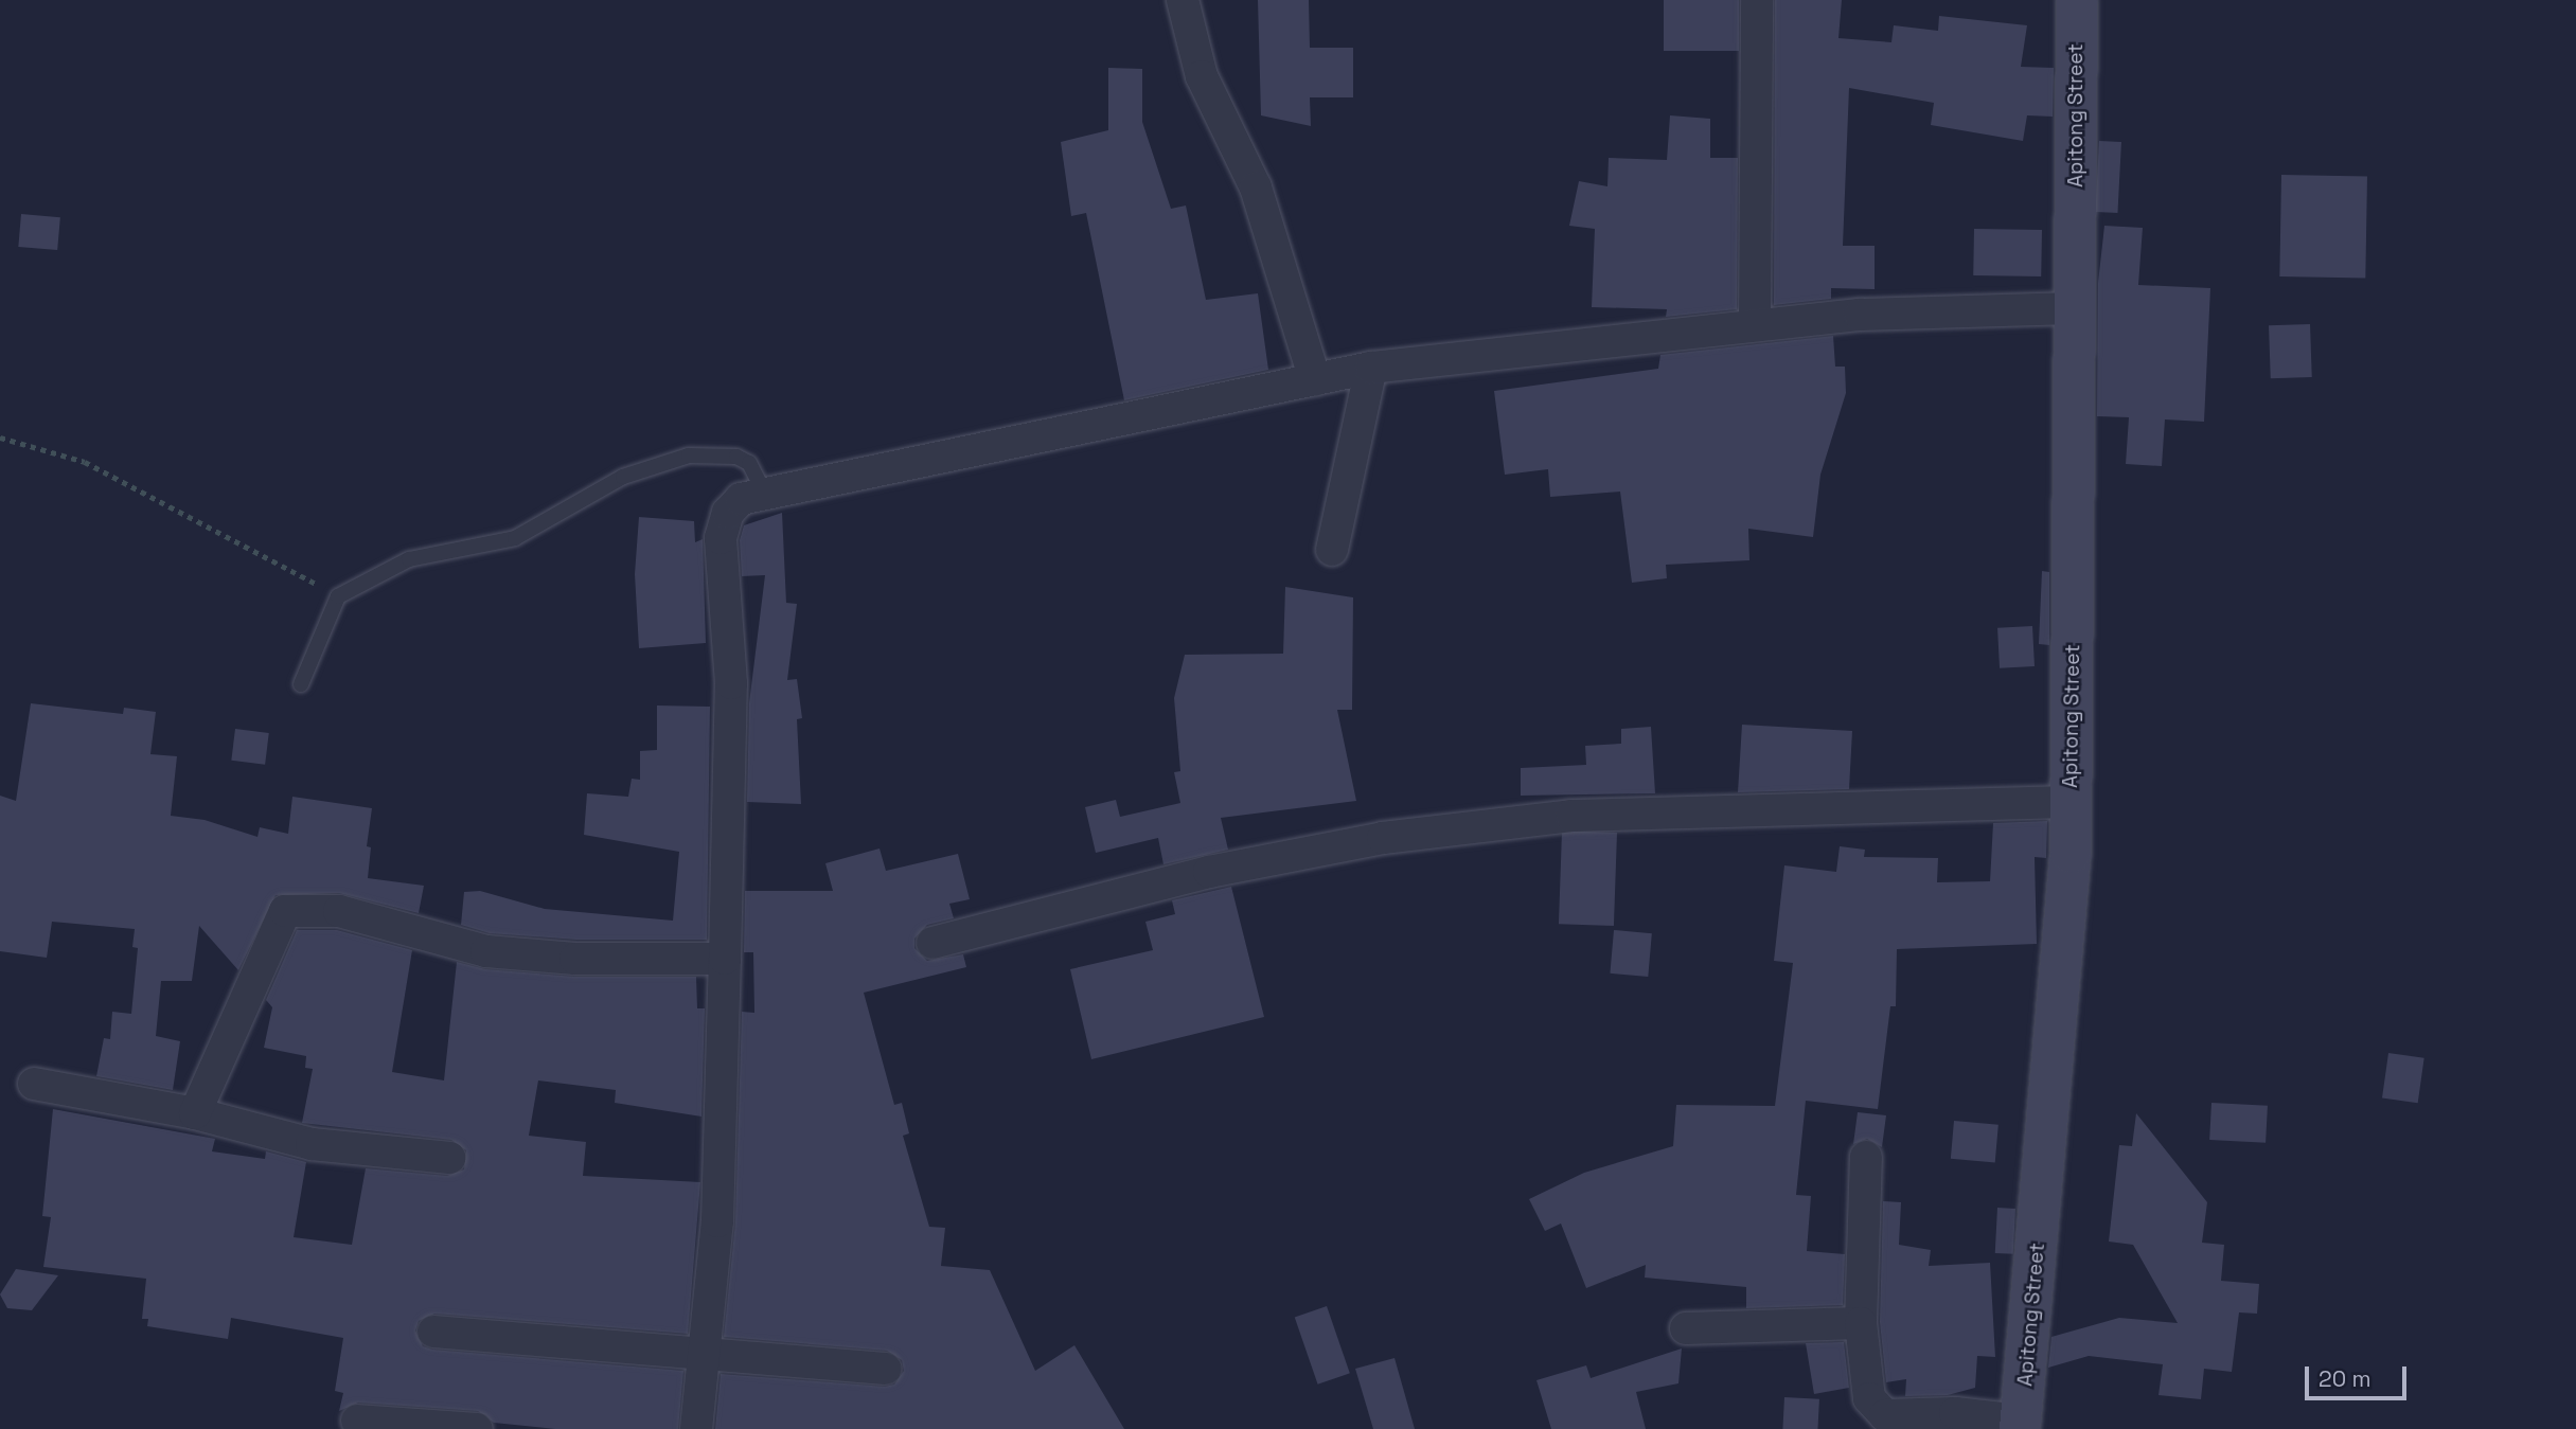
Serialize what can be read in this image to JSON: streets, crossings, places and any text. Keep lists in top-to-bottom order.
{
  "streets": {
    "street": ["Apitong Street"]
  },
  "scale_bar": "20 m"
}
